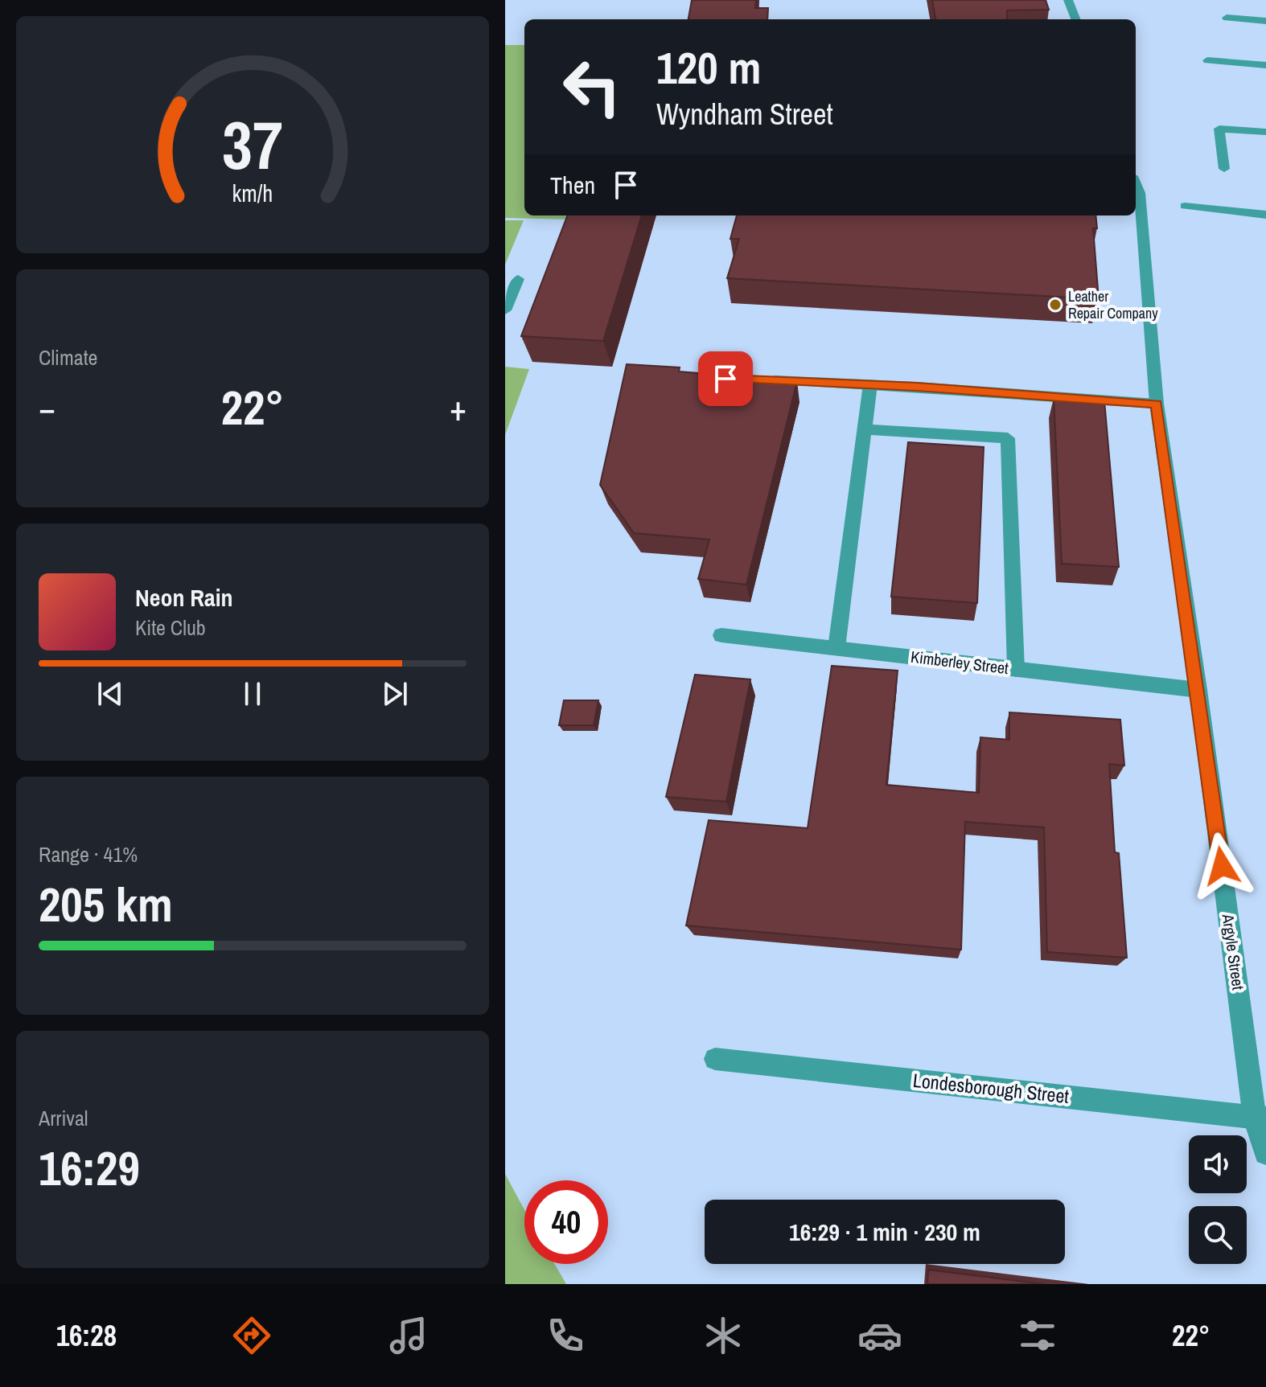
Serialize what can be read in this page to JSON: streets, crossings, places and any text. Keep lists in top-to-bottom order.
{
  "streets": {
    "street": ["Kimberley Street", "Argyle Street", "Londesborough Street"]
  },
  "crossings": [
    ["Kimberley Street", "Argyle Street"],
    ["Argyle Street", "Londesborough Street"]
  ],
  "places": ["Leather Repair Company"],
  "page": {
    "turn": ["120 m", "Wyndham Street"],
    "then": "Then",
    "tile": [
      "Climate",
      ["Range · 41%", "205 km"],
      ["Arrival", "16:29"]
    ],
    "heat": ["−", "22°", "+"],
    "song": ["Neon Rain", "Kite Club"],
    "limit": "40",
    "trip": "16:29 · 1 min · 230 m",
    "tabs": ["16:28", "22°"],
    "gauge": ["37", "km/h"]
  }
}
